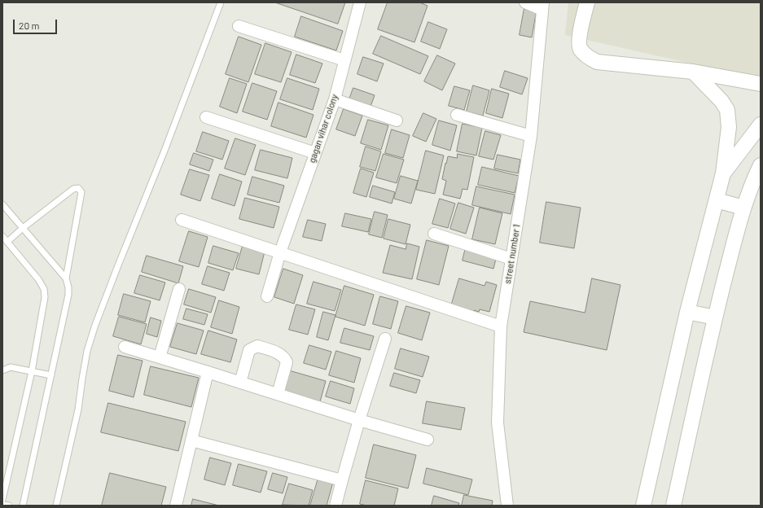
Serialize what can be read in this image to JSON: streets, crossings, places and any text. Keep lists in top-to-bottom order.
{
  "streets": {
    "street": ["gagan vihar colony", "street number 1"]
  },
  "scale_bar": "20 m"
}
